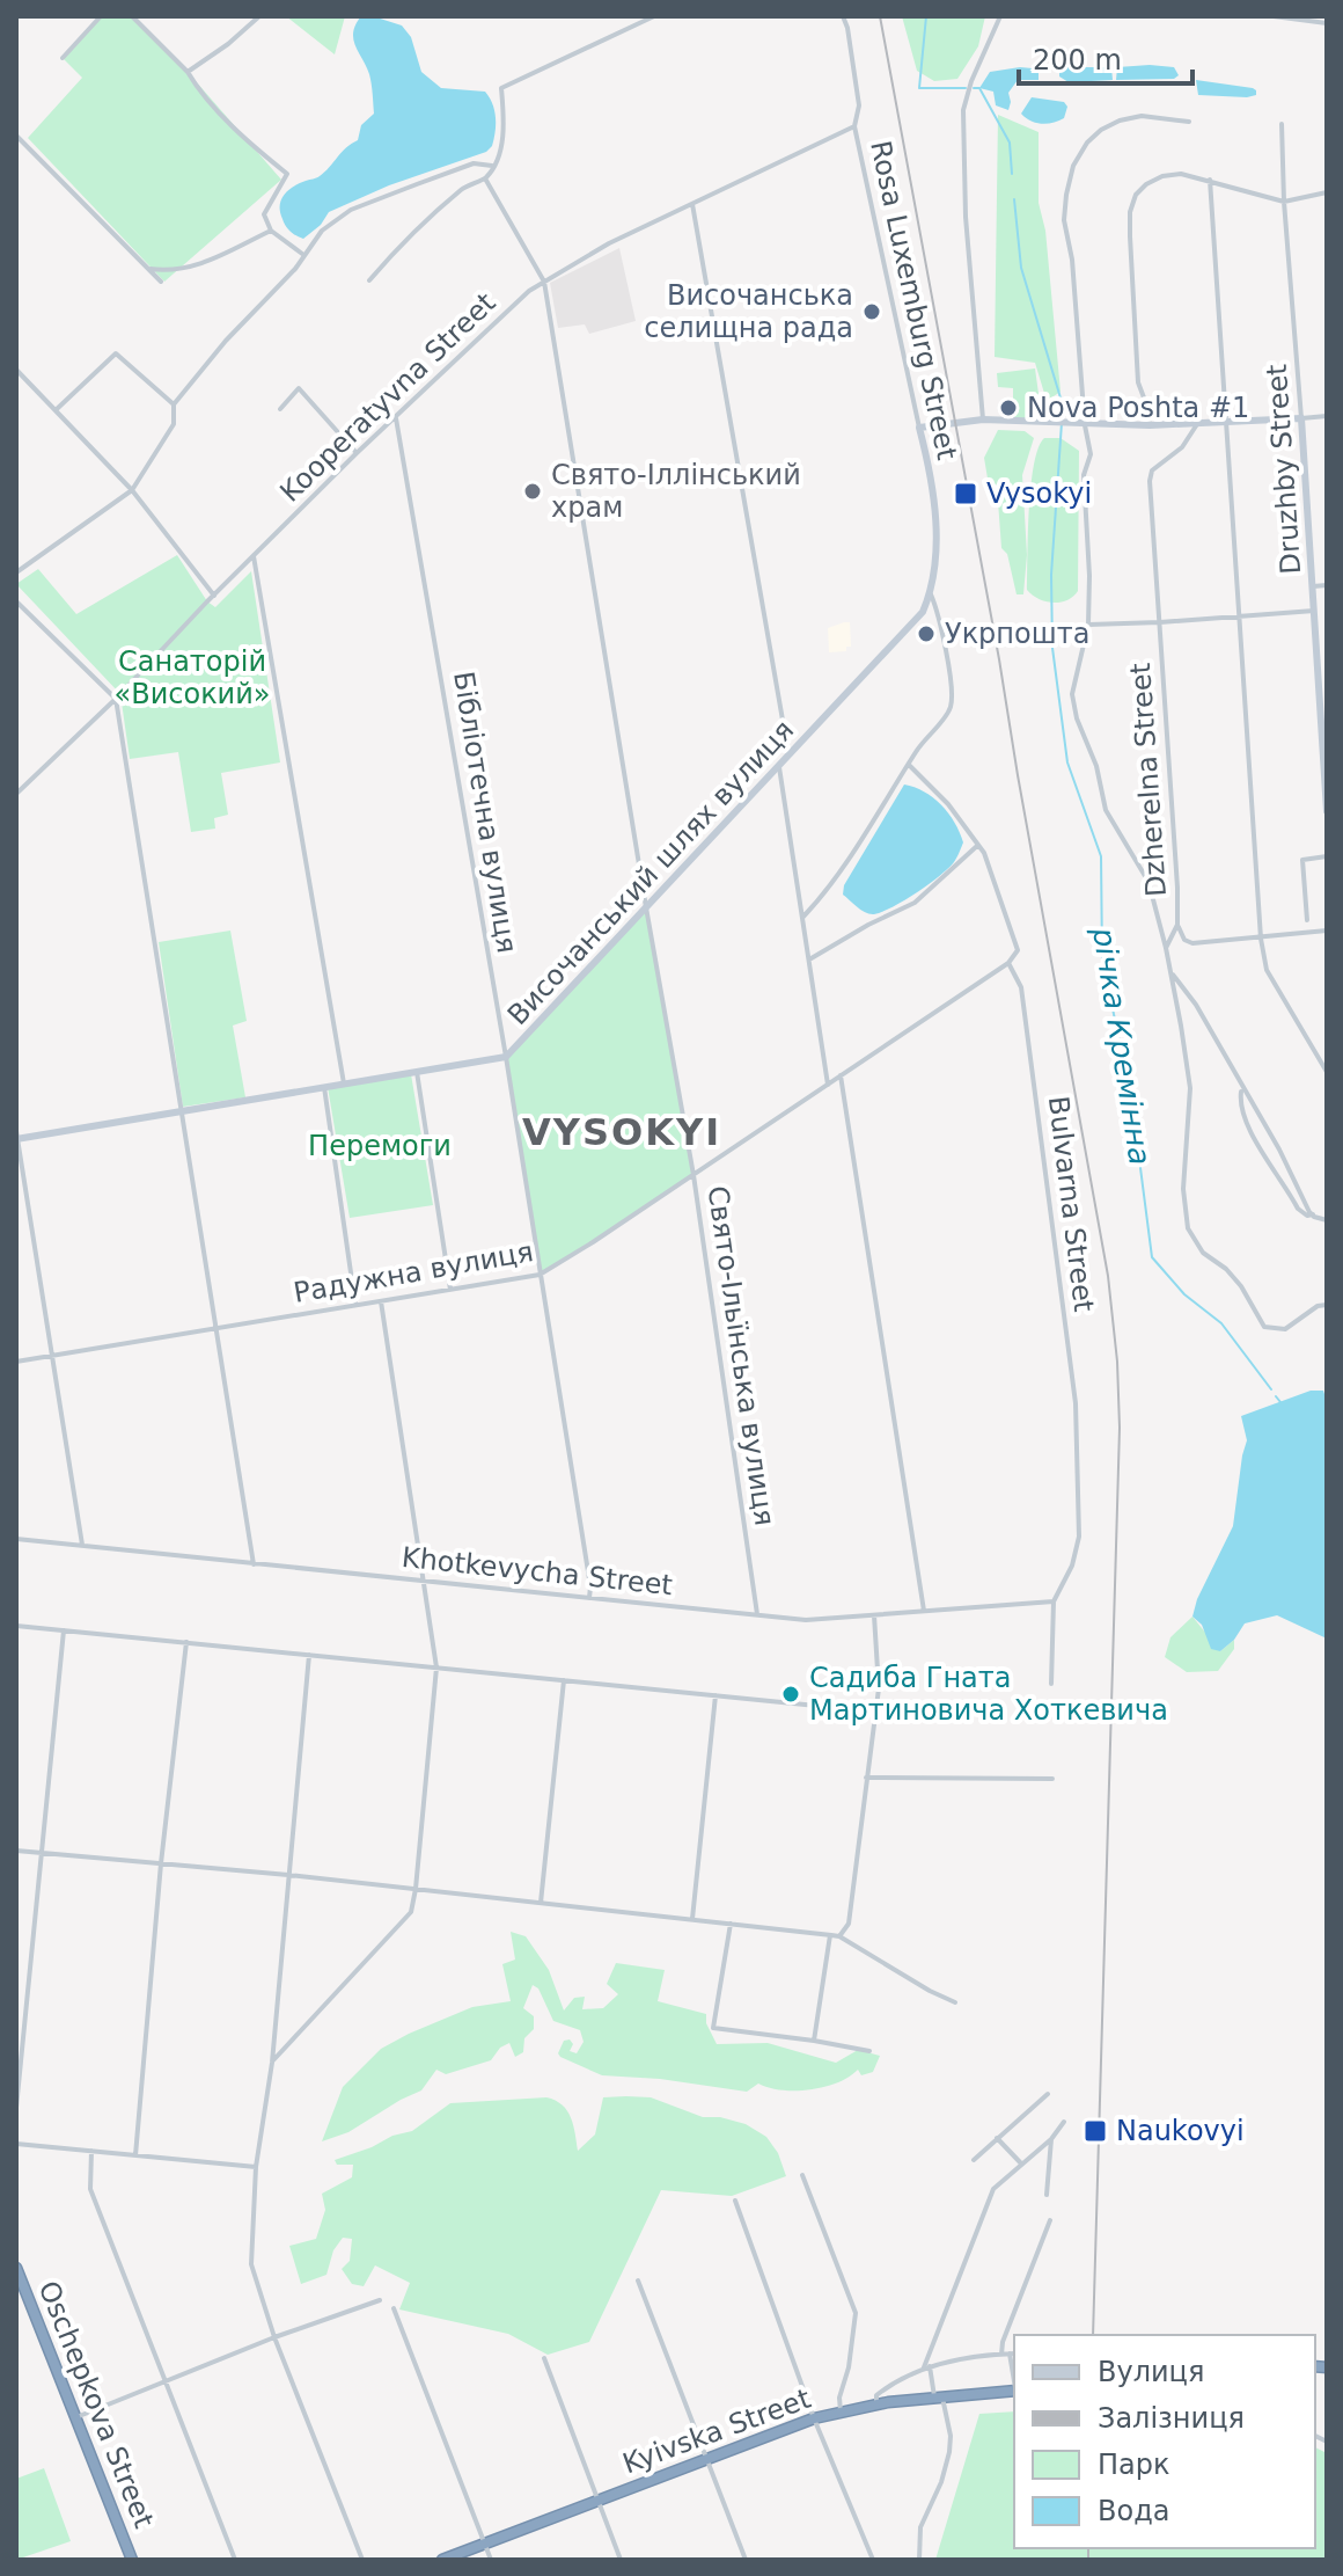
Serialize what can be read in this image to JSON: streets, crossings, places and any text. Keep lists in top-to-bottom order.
{
  "streets": {
    "highway": ["Oschepkova Street", "Kyivska Street"],
    "street": [
      "Rosa Luxemburg Street",
      "Kooperatyvna Street",
      "Druzhby Street",
      "Dzherelna Street",
      "Бібліотечна вулиця",
      "Височанський шлях вулиця",
      "Bulvarna Street",
      "Радужна вулиця",
      "Свято-Ільїнська вулиця",
      "Khotkevycha Street"
    ]
  },
  "crossings": [
    ["Rosa Luxemburg Street", "Kooperatyvna Street"],
    ["Rosa Luxemburg Street", "Височанський шлях вулиця"],
    ["Kooperatyvna Street", "Бібліотечна вулиця"],
    ["Kooperatyvna Street", "Свято-Ільїнська вулиця"],
    ["Бібліотечна вулиця", "Височанський шлях вулиця"],
    ["Бібліотечна вулиця", "Радужна вулиця"],
    ["Бібліотечна вулиця", "Khotkevycha Street"],
    ["Височанський шлях вулиця", "Свято-Ільїнська вулиця"],
    ["Bulvarna Street", "Радужна вулиця"],
    ["Bulvarna Street", "Khotkevycha Street"],
    ["Радужна вулиця", "Свято-Ільїнська вулиця"],
    ["Свято-Ільїнська вулиця", "Khotkevycha Street"]
  ],
  "districts": ["VYSOKYI"],
  "water": ["річка Кремінна"],
  "parks": ["Санаторій «Високий»", "Перемоги"],
  "places": {
    "other": [
      "Височанська селищна рада",
      "Nova Poshta #1",
      "Свято-Іллінський храм",
      "Укрпошта",
      "Садиба Гната Мартиновича Хоткевича"
    ],
    "transit": ["Vysokyi", "Naukovyi"]
  },
  "legend": [
    "Вулиця",
    "Залізниця",
    "Парк",
    "Вода"
  ],
  "scale_bar": "200 m"
}
